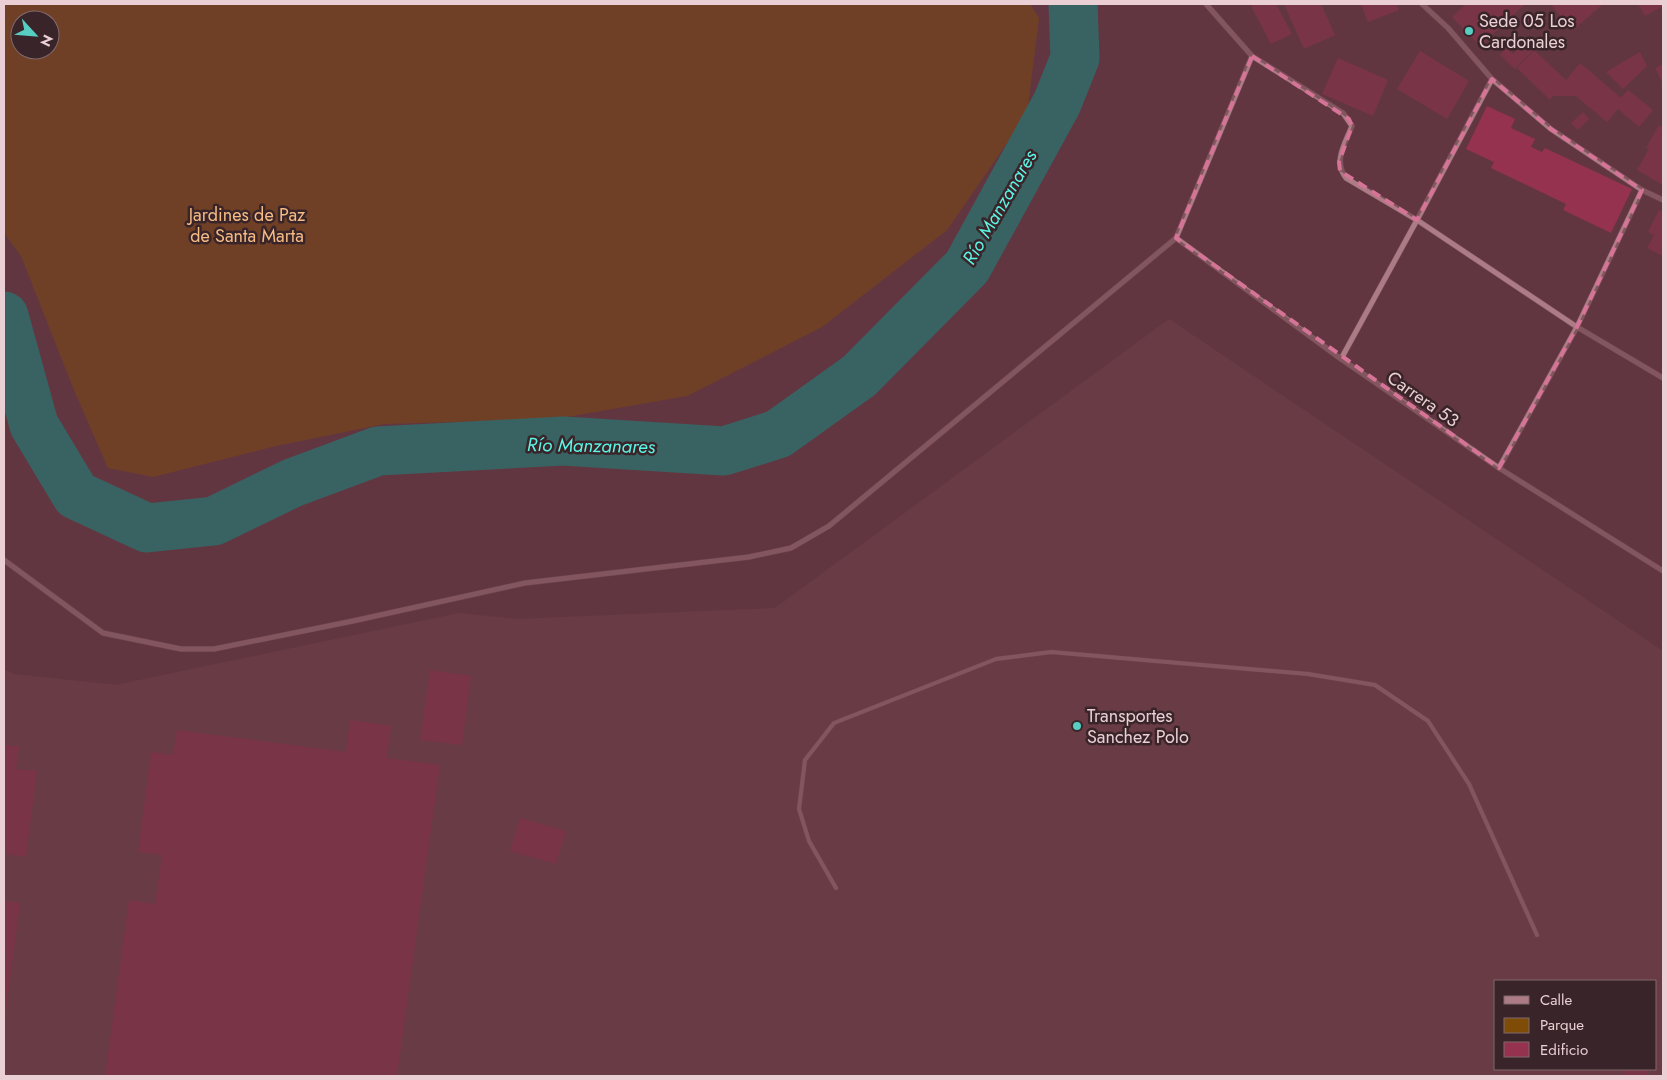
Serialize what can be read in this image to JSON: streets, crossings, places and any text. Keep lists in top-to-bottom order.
{
  "streets": {
    "street": ["Carrera 53"]
  },
  "water": ["Río Manzanares"],
  "parks": ["Jardines de Paz de Santa Marta"],
  "places": ["Sede 05 Los Cardonales", "Transportes Sanchez Polo"],
  "legend": ["Calle", "Parque", "Edificio"],
  "north": "bottom right"
}
